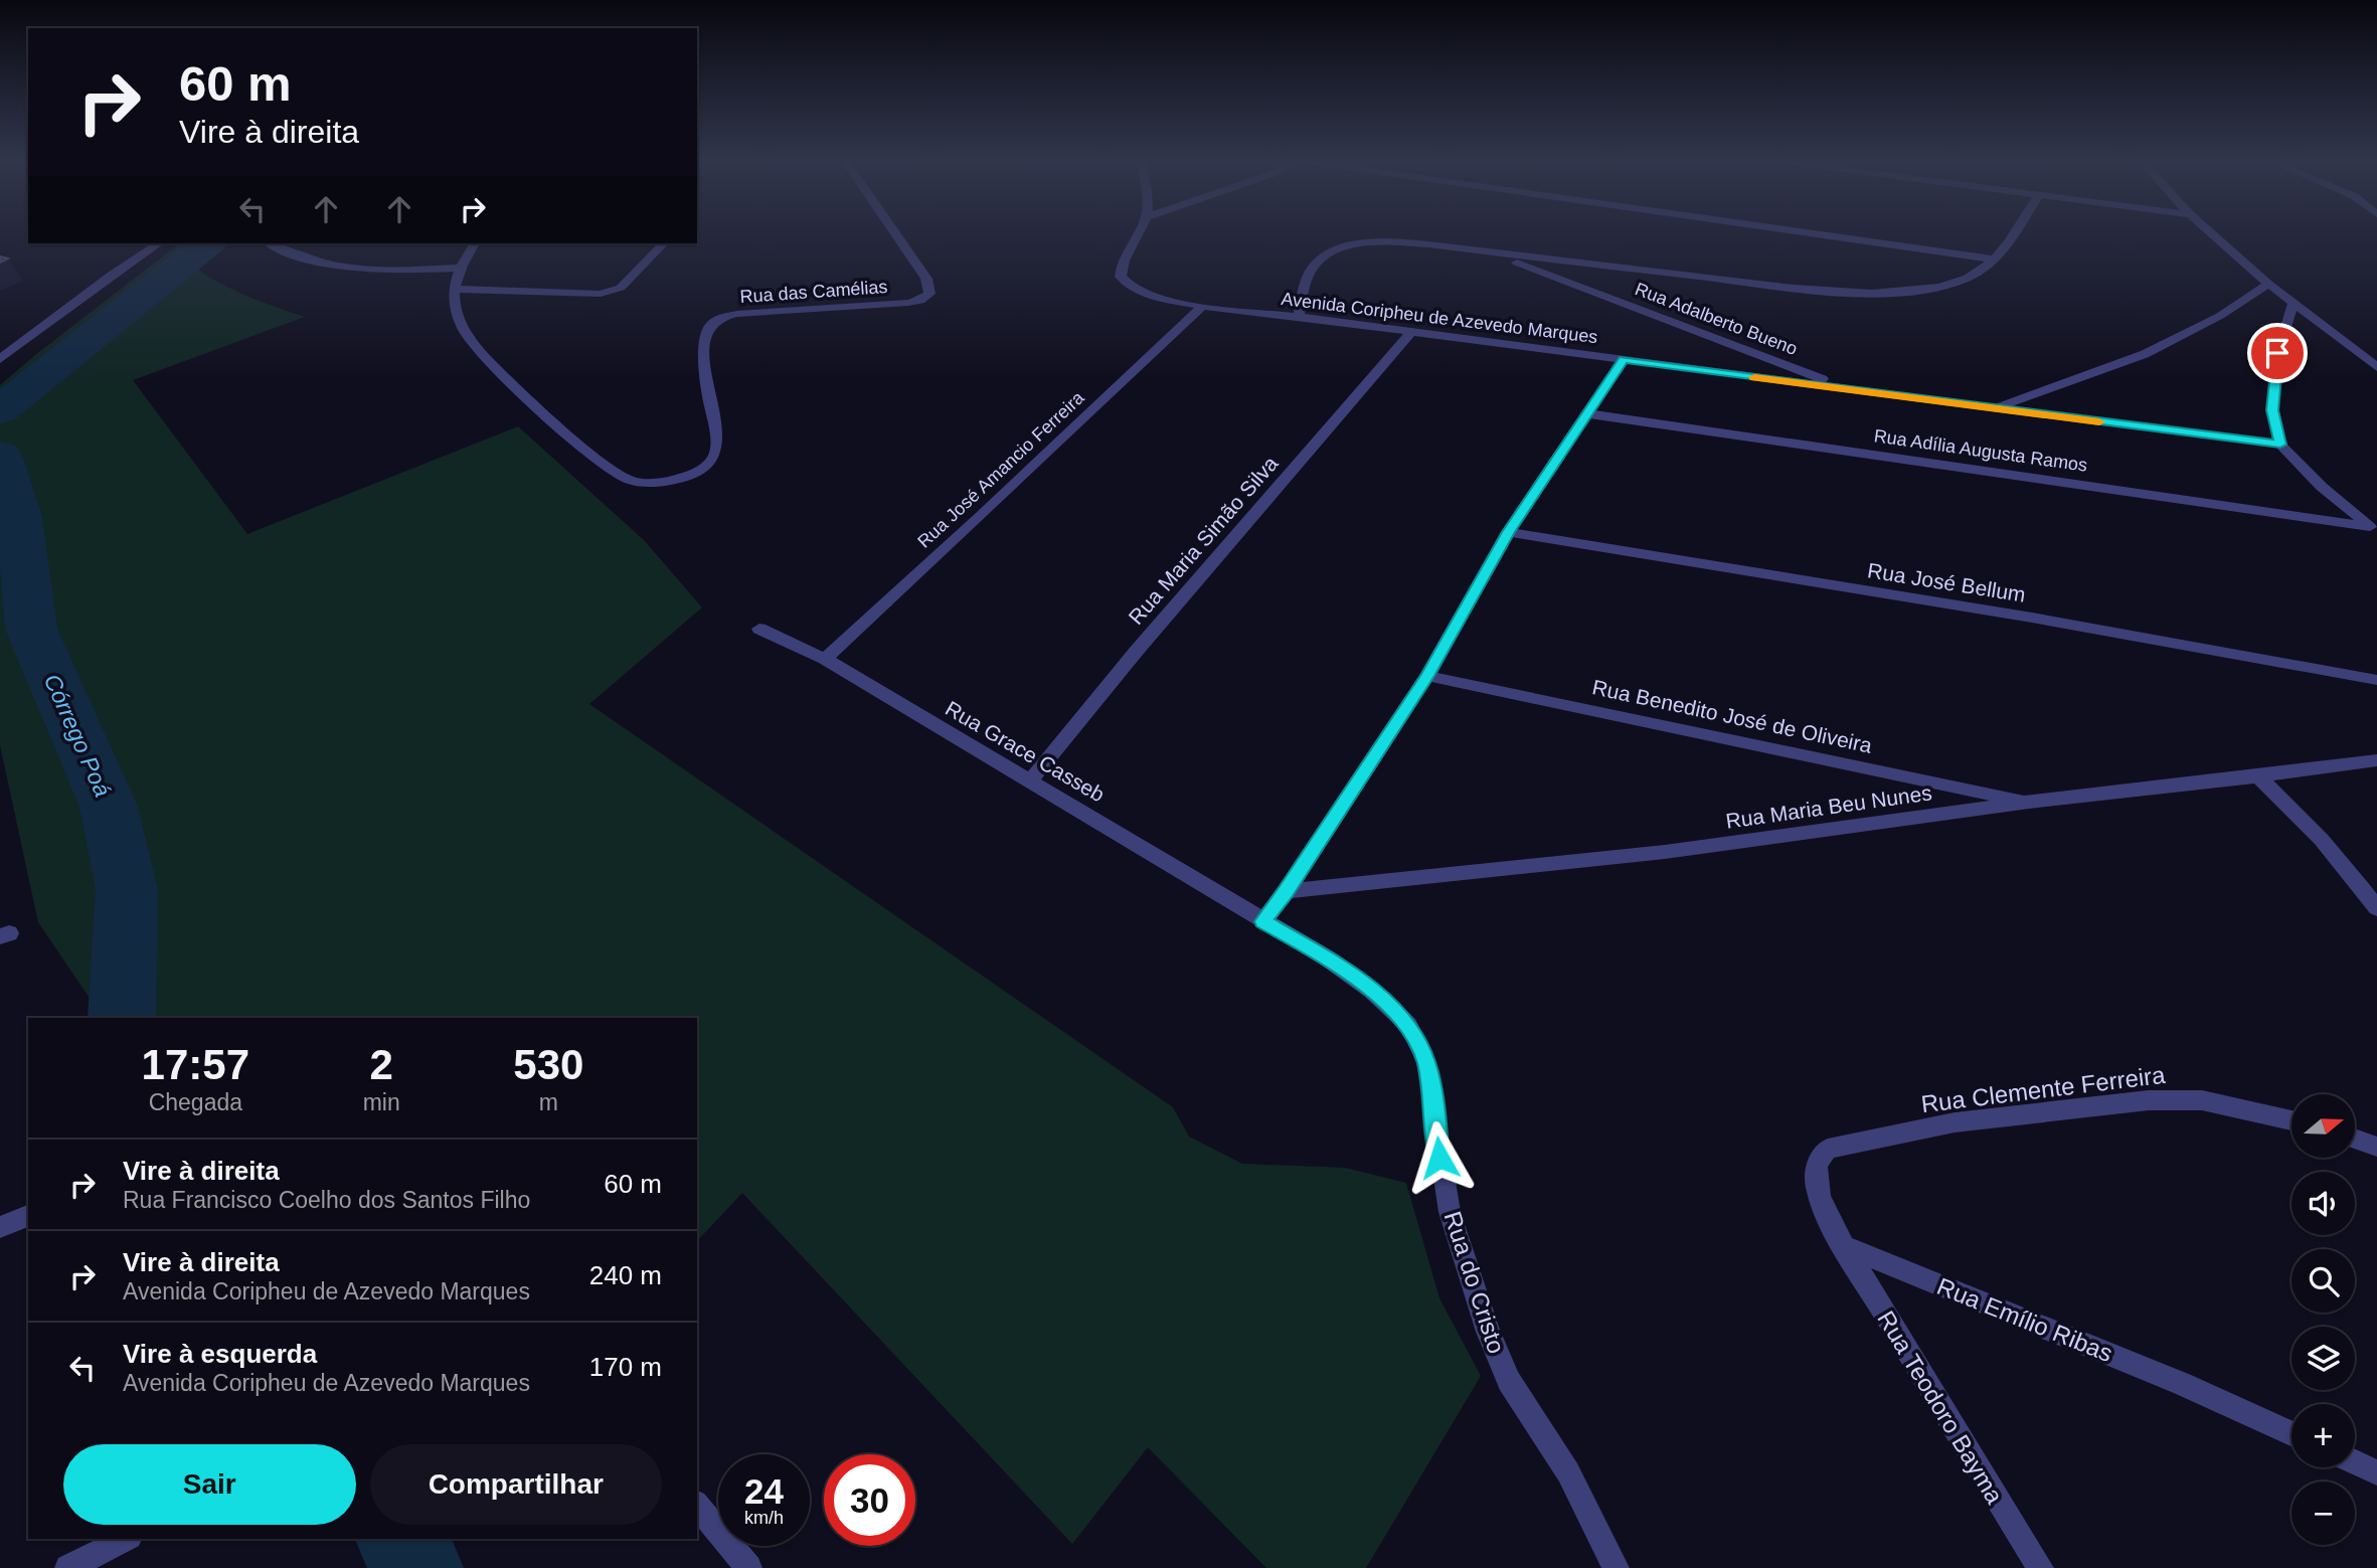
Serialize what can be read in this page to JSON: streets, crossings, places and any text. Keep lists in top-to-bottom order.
{
  "streets": {
    "street": [
      "Rua das Camélias",
      "Avenida Coripheu de Azevedo Marques",
      "Rua Adalberto Bueno",
      "Rua Adília Augusta Ramos",
      "Rua José Amancio Ferreira",
      "Rua Maria Simão Silva",
      "Rua José Bellum",
      "Rua Benedito José de Oliveira",
      "Rua Grace Casseb",
      "Rua Maria Beu Nunes",
      "Rua Clemente Ferreira",
      "Rua do Cristo",
      "Rua Emílio Ribas",
      "Rua Teodoro Bayma"
    ]
  },
  "crossings": [
    ["Avenida Coripheu de Azevedo Marques", "Rua Adalberto Bueno"],
    ["Avenida Coripheu de Azevedo Marques", "Rua José Amancio Ferreira"],
    ["Avenida Coripheu de Azevedo Marques", "Rua Maria Simão Silva"],
    ["Rua José Amancio Ferreira", "Rua Grace Casseb"],
    ["Rua Maria Simão Silva", "Rua Grace Casseb"],
    ["Rua Benedito José de Oliveira", "Rua Maria Beu Nunes"],
    ["Rua Grace Casseb", "Rua do Cristo"],
    ["Rua Clemente Ferreira", "Rua Emílio Ribas"],
    ["Rua Clemente Ferreira", "Rua Teodoro Bayma"],
    ["Rua Emílio Ribas", "Rua Teodoro Bayma"]
  ],
  "water": ["Córrego Poá"],
  "north": "right",
  "page": {
    "turn": ["60 m", "Vire à direita"],
    "eta": [
      "17:57",
      "Chegada",
      "2",
      "min",
      "530",
      "m"
    ],
    "map_buttons": ["+", "−"],
    "list": [
      {
        "name": "Vire à direita",
        "note": "Rua Francisco Coelho dos Santos Filho",
        "value": "60 m"
      },
      {
        "name": "Vire à direita",
        "note": "Avenida Coripheu de Azevedo Marques",
        "value": "240 m"
      },
      {
        "name": "Vire à esquerda",
        "note": "Avenida Coripheu de Azevedo Marques",
        "value": "170 m"
      }
    ],
    "buttons": ["Sair", "Compartilhar"],
    "speed": "24 km/h",
    "limit": "30"
  }
}
